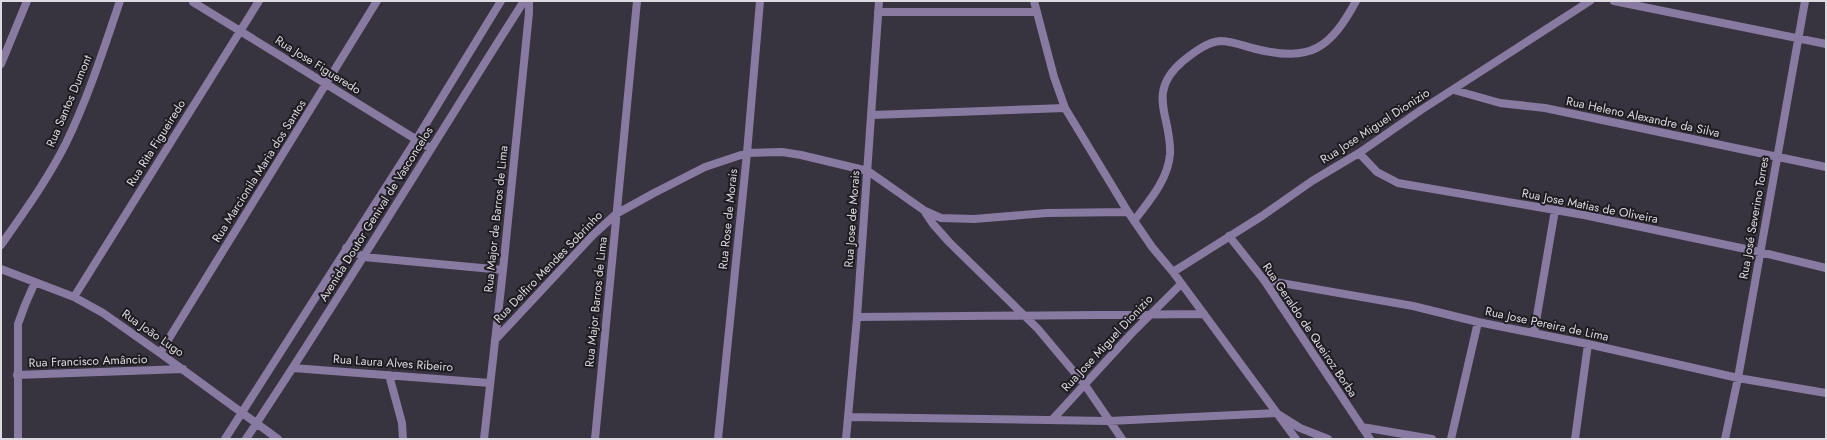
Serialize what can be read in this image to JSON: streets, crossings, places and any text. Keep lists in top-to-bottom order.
{
  "streets": {
    "street": [
      "Rua Jose Figueredo",
      "Rua Santos Dumont",
      "Rua Heleno Alexandre da Silva",
      "Rua Jose Miguel Dionizio",
      "Rua Rita Figueiredo",
      "Rua Marcionila Maria dos Santos",
      "Rua Jose Matias de Oliveira",
      "Avenida Doutor Genival de Vasconcelos",
      "Rua José Severino Torres",
      "Rua Major de Barros de Lima",
      "Rua Rose de Morais",
      "Rua Jose de Morais",
      "Rua Delfiro Mendes Sobrinho",
      "Rua Major Barros de Lima",
      "Rua Jose Pereira de Lima",
      "Rua Geraldo de Queiroz Borba",
      "Rua João Lugo",
      "Rua Francisco Amâncio",
      "Rua Laura Alves Ribeiro"
    ]
  },
  "crossings": [
    ["Rua Jose Figueredo", "Rua Rita Figueiredo"],
    ["Rua Jose Figueredo", "Rua Marcionila Maria dos Santos"],
    ["Rua Jose Figueredo", "Avenida Doutor Genival de Vasconcelos"],
    ["Rua Heleno Alexandre da Silva", "Rua Jose Miguel Dionizio"],
    ["Rua Heleno Alexandre da Silva", "Rua José Severino Torres"],
    ["Rua Jose Miguel Dionizio", "Rua Jose Matias de Oliveira"],
    ["Rua Jose Miguel Dionizio", "Rua Geraldo de Queiroz Borba"],
    ["Rua Rita Figueiredo", "Rua João Lugo"],
    ["Rua Marcionila Maria dos Santos", "Rua João Lugo"],
    ["Rua Jose Matias de Oliveira", "Rua José Severino Torres"],
    ["Avenida Doutor Genival de Vasconcelos", "Rua João Lugo"],
    ["Avenida Doutor Genival de Vasconcelos", "Rua Laura Alves Ribeiro"],
    ["Rua José Severino Torres", "Rua Jose Pereira de Lima"],
    ["Rua Major de Barros de Lima", "Rua Delfiro Mendes Sobrinho"],
    ["Rua Major de Barros de Lima", "Rua Laura Alves Ribeiro"],
    ["Rua Rose de Morais", "Rua Delfiro Mendes Sobrinho"],
    ["Rua Jose de Morais", "Rua Delfiro Mendes Sobrinho"],
    ["Rua Delfiro Mendes Sobrinho", "Rua Major Barros de Lima"],
    ["Rua Jose Pereira de Lima", "Rua Geraldo de Queiroz Borba"],
    ["Rua João Lugo", "Rua Francisco Amâncio"]
  ]
}
